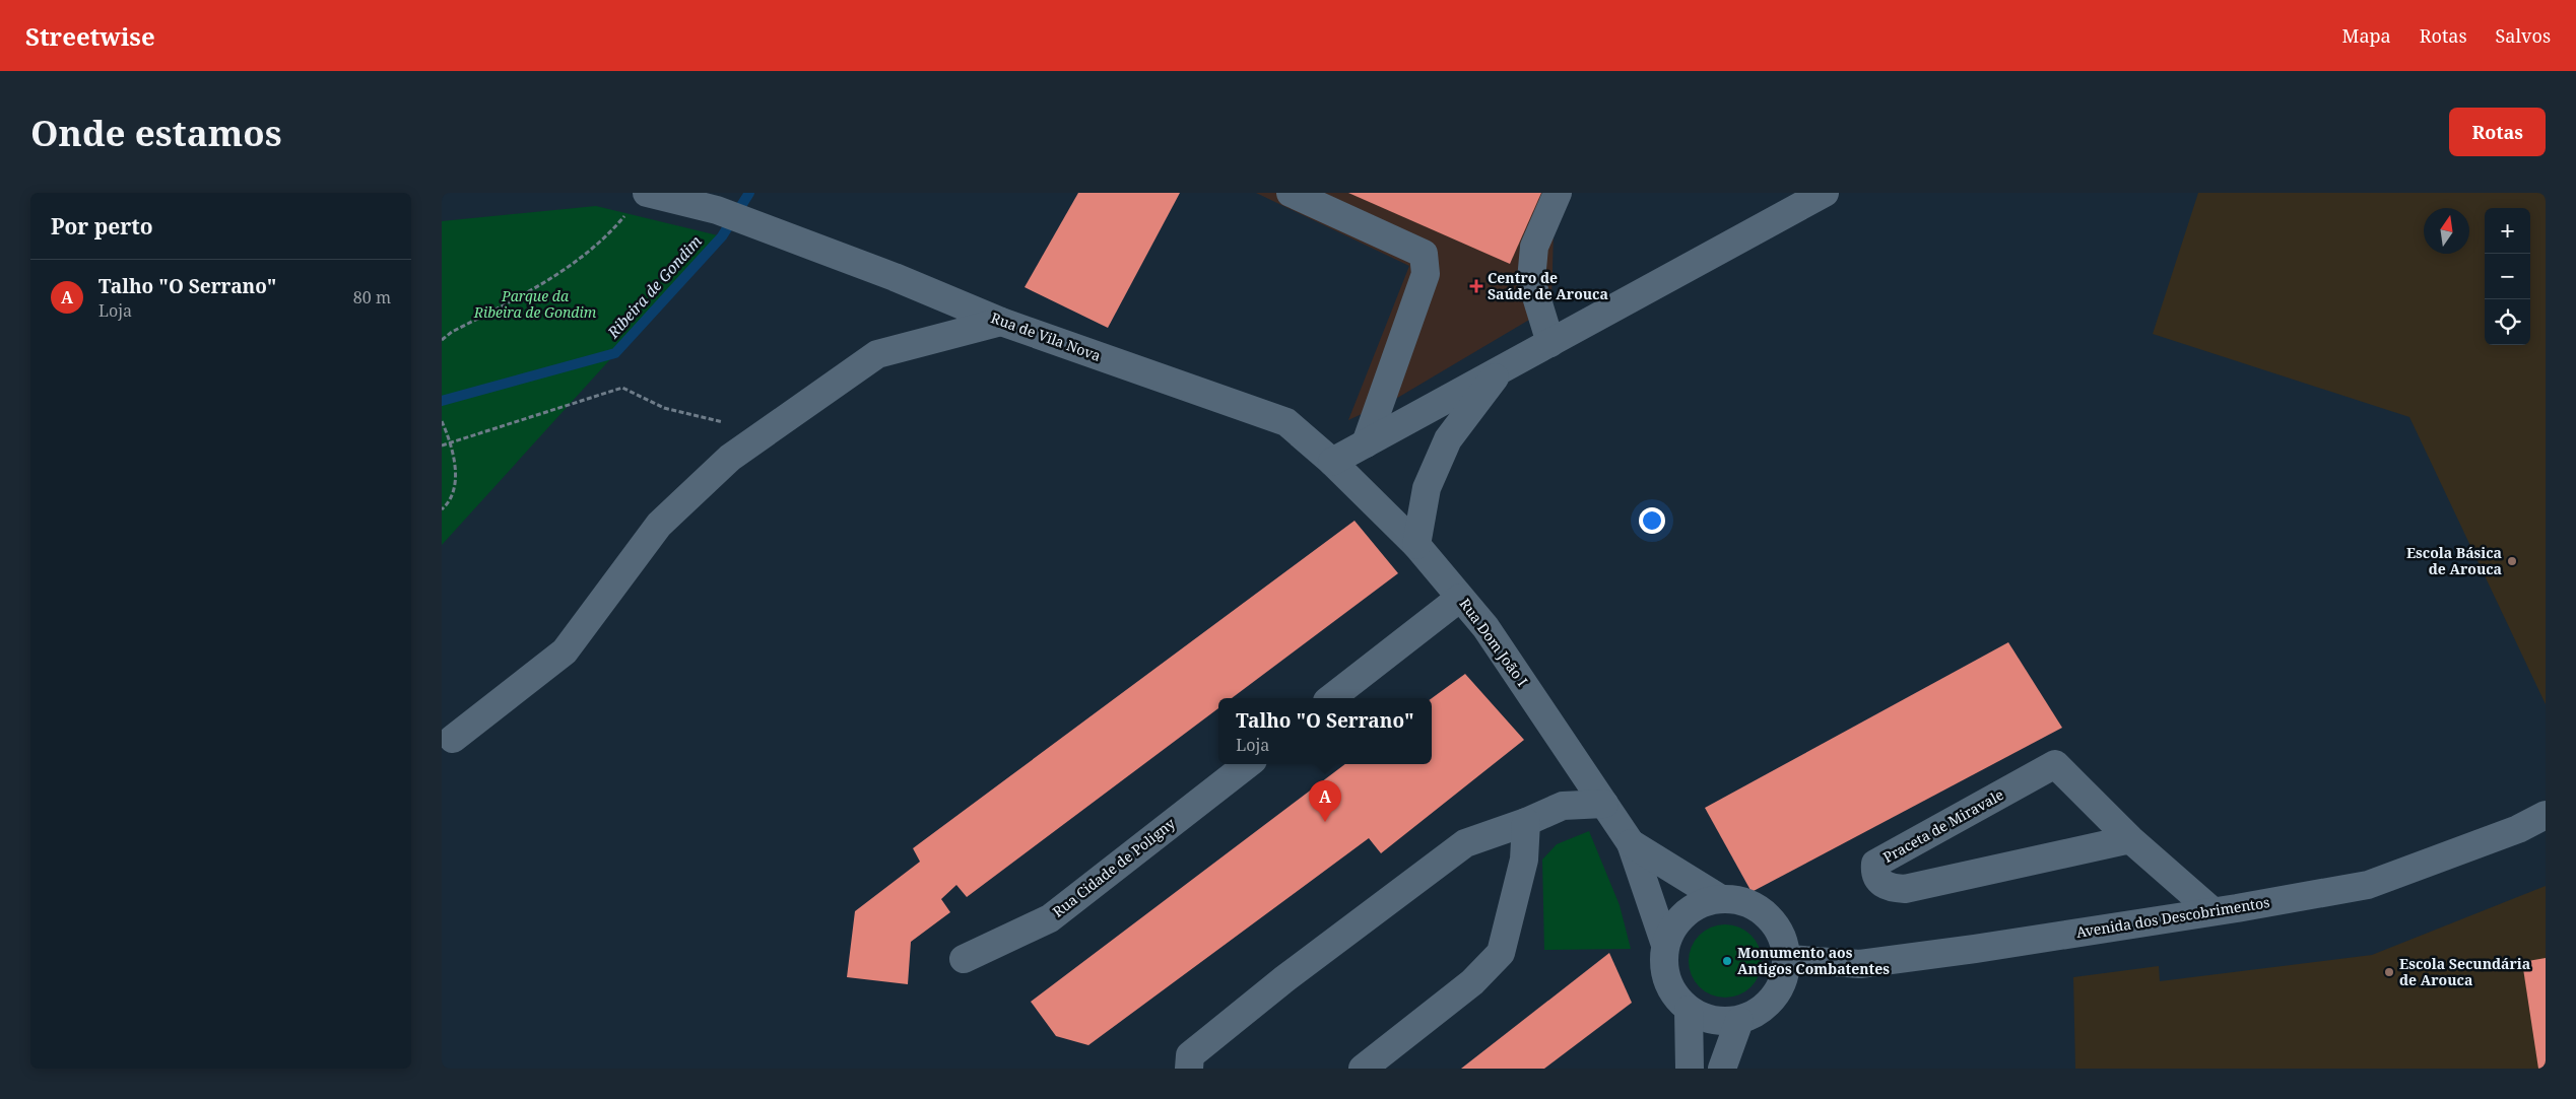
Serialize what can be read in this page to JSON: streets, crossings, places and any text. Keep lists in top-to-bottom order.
{
  "streets": {
    "street": [
      "Rua de Vila Nova",
      "Rua Dom João I",
      "Praceta de Miravale",
      "Rua Cidade de Poligny",
      "Avenida dos Descobrimentos"
    ]
  },
  "crossings": [
    ["Rua de Vila Nova", "Rua Dom João I"],
    ["Rua Dom João I", "Avenida dos Descobrimentos"],
    ["Praceta de Miravale", "Avenida dos Descobrimentos"]
  ],
  "water": ["Ribeira de Gondim"],
  "parks": ["Parque da Ribeira de Gondim"],
  "places": {
    "health": ["Centro de Saúde de Arouca"],
    "other": ["Escola Básica de Arouca", "Monumento aos Antigos Combatentes", "Escola Secundária de Arouca"]
  },
  "north": "top",
  "page": {
    "header": "Streetwise",
    "nav": ["Mapa", "Rotas", "Salvos"],
    "buttons": "Rotas",
    "title": "Onde estamos",
    "heading": "Por perto",
    "map_buttons": ["+", "−"],
    "list": [
      {
        "mark": "A",
        "name": "Talho \"O Serrano\"",
        "note": "Loja",
        "value": "80 m"
      }
    ],
    "popup": ["Talho \"O Serrano\"", "Loja"],
    "pins": "A"
  }
}
